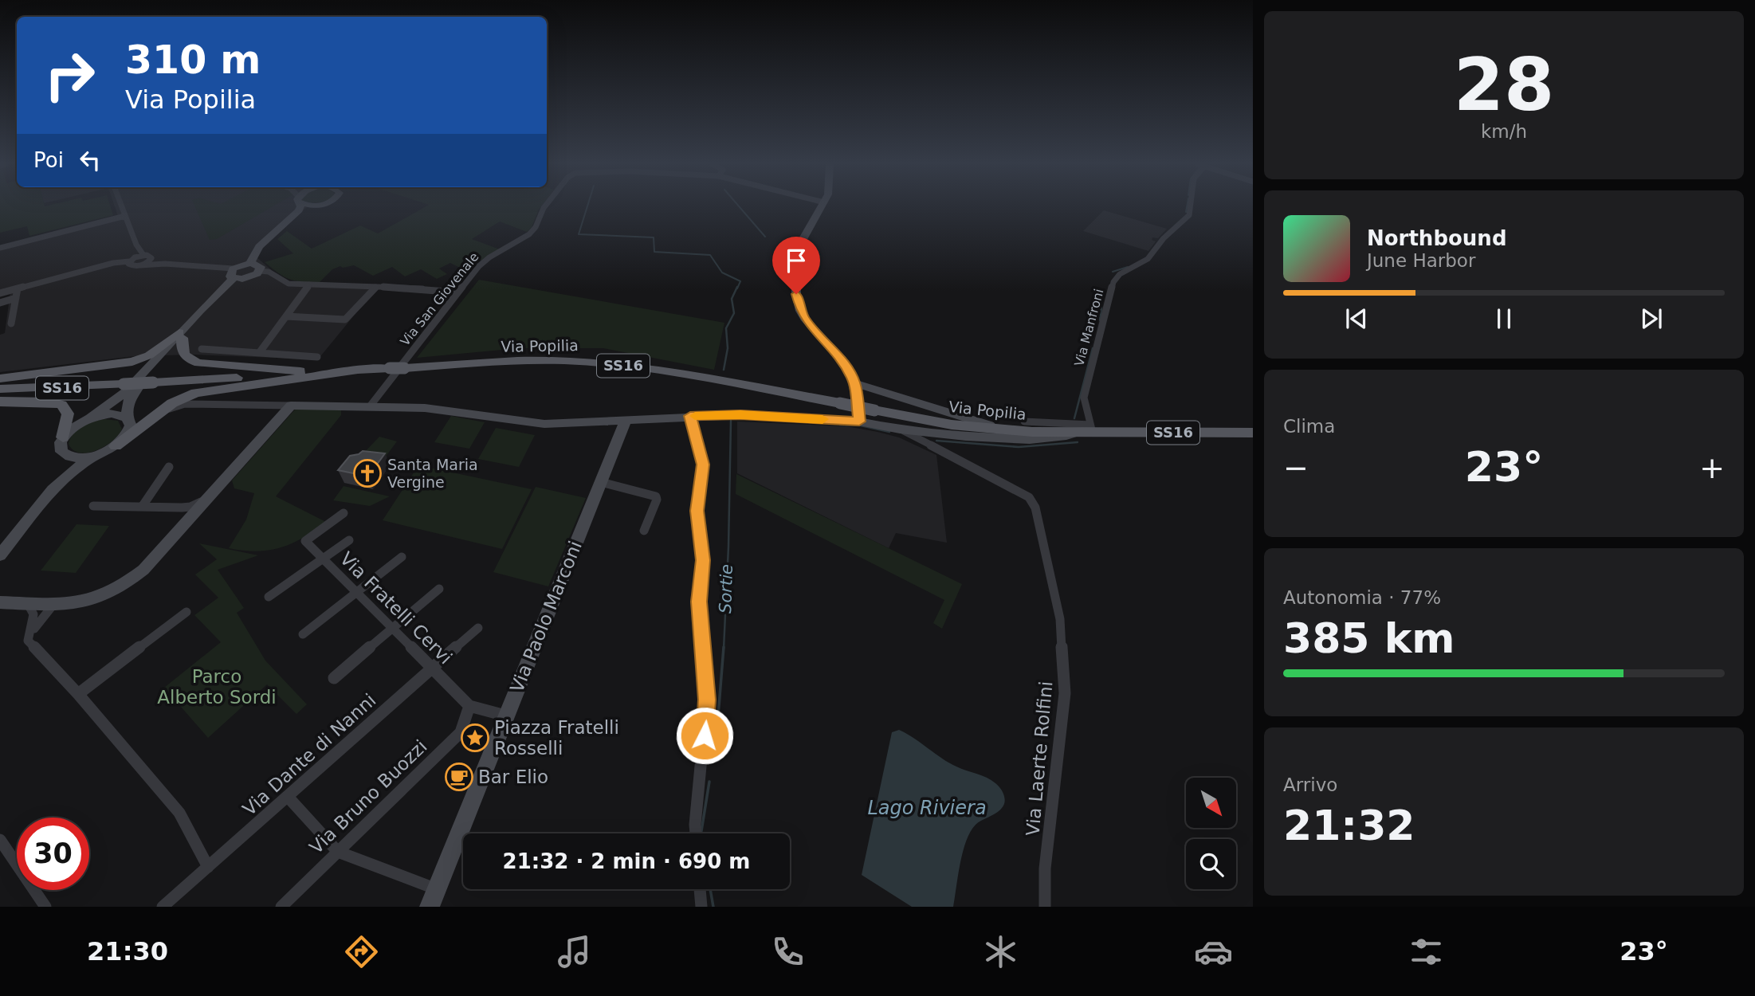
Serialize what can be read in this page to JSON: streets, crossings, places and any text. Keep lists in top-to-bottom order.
{
  "streets": {
    "main road": ["Via Popilia", "SS16"],
    "street": [
      "Via San Giovenale",
      "Via Manfroni",
      "Via Fratelli Cervi",
      "Via Paolo Marconi",
      "Via Dante di Nanni",
      "Via Laerte Rolfini",
      "Via Bruno Buozzi"
    ]
  },
  "crossings": [
    ["Via San Giovenale", "Via Popilia"],
    ["Via Manfroni", "Via Popilia"],
    ["Via Popilia", "Via Paolo Marconi"],
    ["Via Popilia", "Via Laerte Rolfini"],
    ["Via Fratelli Cervi", "Via Dante di Nanni"],
    ["Via Fratelli Cervi", "Via Bruno Buozzi"]
  ],
  "water": ["Sortie", "Lago Riviera"],
  "parks": ["Parco Alberto Sordi"],
  "places": {
    "church": ["Santa Maria Vergine"],
    "place": ["Piazza Fratelli Rosselli"],
    "cafe": ["Bar Elio"]
  },
  "north": "bottom right",
  "page": {
    "tile": [
      ["28", "km/h"],
      "Clima",
      ["Autonomia · 77%", "385 km"],
      ["Arrivo", "21:32"]
    ],
    "turn": ["310 m", "Via Popilia"],
    "then": "Poi",
    "song": ["Northbound", "June Harbor"],
    "heat": ["−", "23°", "+"],
    "limit": "30",
    "trip": "21:32 · 2 min · 690 m",
    "tabs": ["21:30", "23°"]
  }
}
